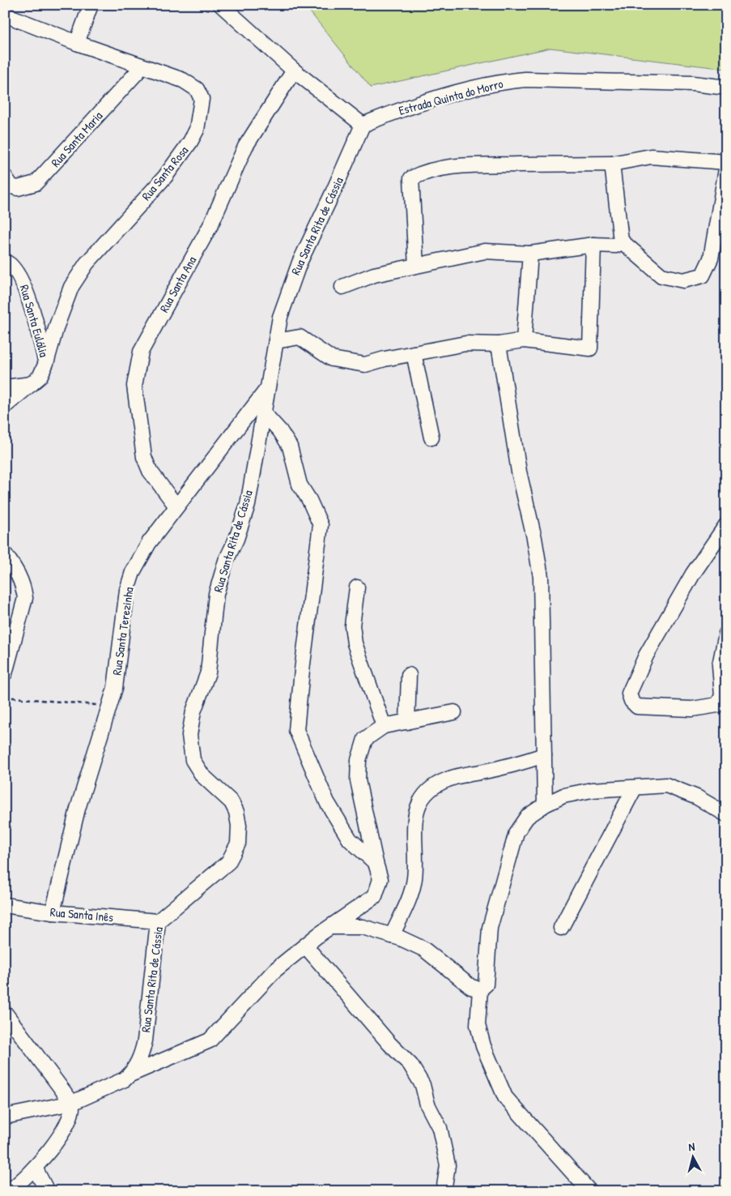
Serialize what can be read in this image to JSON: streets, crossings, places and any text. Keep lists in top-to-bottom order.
{
  "streets": {
    "street": [
      "Estrada Quinta do Morro",
      "Rua Santa Maria",
      "Rua Santa Rosa",
      "Rua Santa Rita de Cássia",
      "Rua Santa Ana",
      "Rua Santa Eulália",
      "Rua Santa Terezinha",
      "Rua Santa Inês"
    ]
  },
  "crossings": [
    ["Estrada Quinta do Morro", "Rua Santa Rita de Cássia"],
    ["Rua Santa Maria", "Rua Santa Rosa"],
    ["Rua Santa Rosa", "Rua Santa Eulália"],
    ["Rua Santa Rita de Cássia", "Rua Santa Terezinha"],
    ["Rua Santa Rita de Cássia", "Rua Santa Inês"],
    ["Rua Santa Ana", "Rua Santa Terezinha"],
    ["Rua Santa Terezinha", "Rua Santa Inês"]
  ],
  "north": "top"
}
